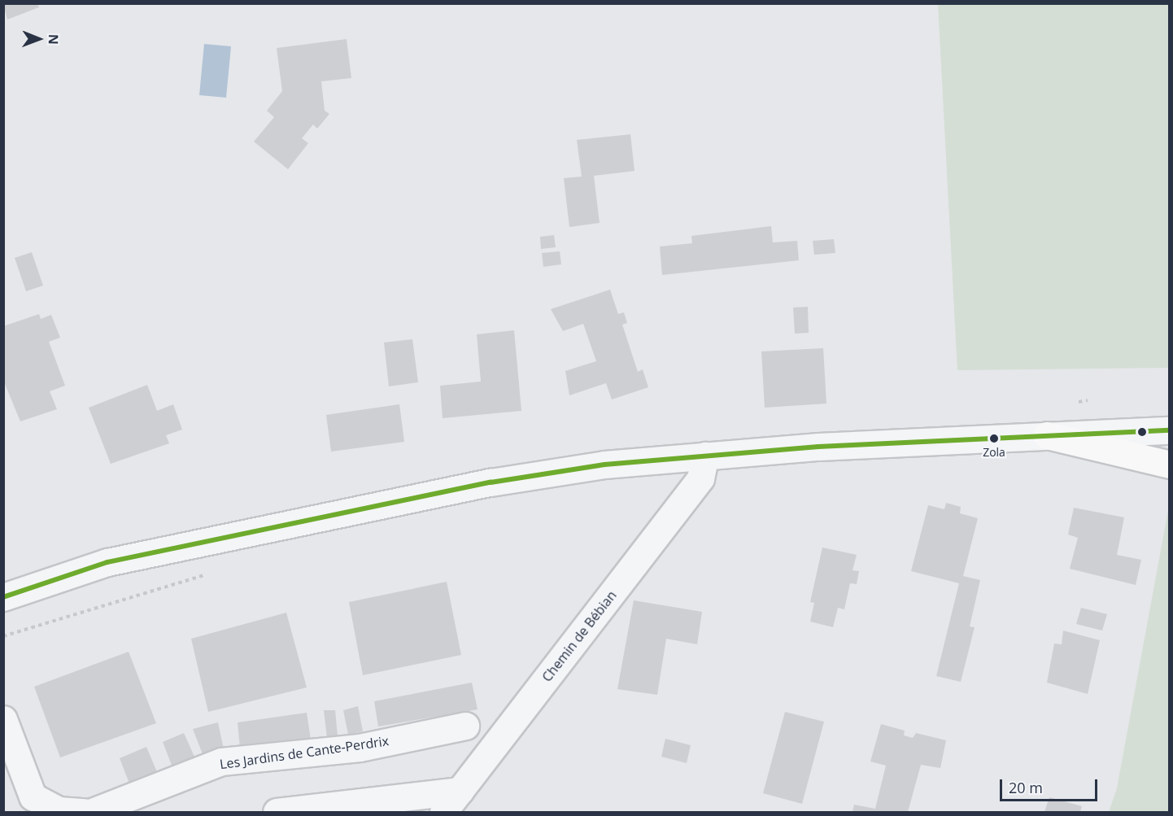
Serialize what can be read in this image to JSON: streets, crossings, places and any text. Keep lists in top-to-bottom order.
{
  "streets": {
    "street": ["Chemin de Bébian", "Les Jardins de Cante-Perdrix"]
  },
  "places": ["Zola"],
  "scale_bar": "20 m",
  "north": "right"
}
